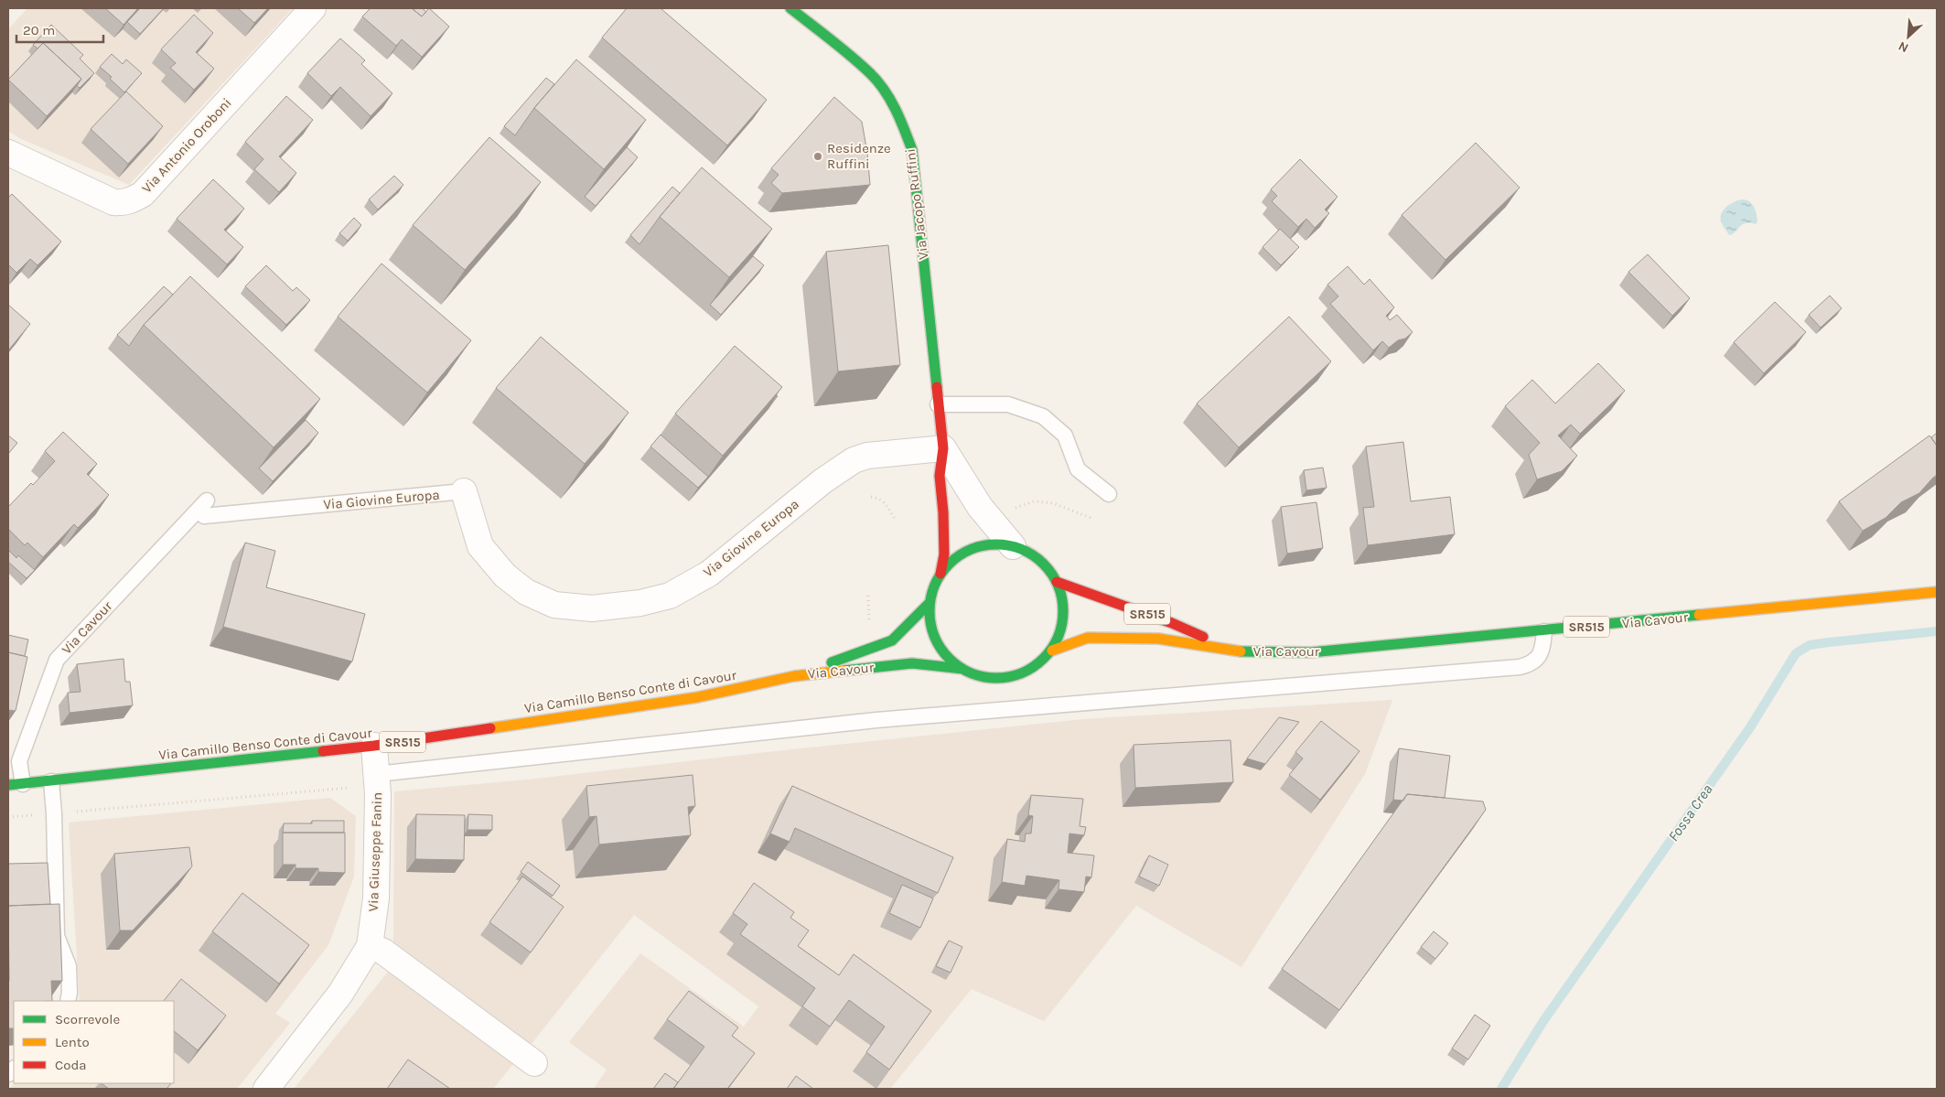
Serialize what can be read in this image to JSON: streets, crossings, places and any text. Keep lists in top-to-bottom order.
{
  "streets": {
    "main road": [
      "Via Jacopo Ruffini",
      "SR515",
      "Via Cavour",
      "Via Camillo Benso Conte di Cavour"
    ],
    "street": ["Via Antonio Oroboni", "Via Giovine Europa", "Via Giuseppe Fanin"]
  },
  "crossings": [
    ["Via Jacopo Ruffini", "Via Giovine Europa"],
    ["Via Jacopo Ruffini", "Via Cavour"],
    ["Via Cavour", "Via Camillo Benso Conte di Cavour"],
    ["Via Camillo Benso Conte di Cavour", "Via Giuseppe Fanin"]
  ],
  "water": ["Fossa Crea"],
  "places": ["Residenze Ruffini"],
  "legend": ["Scorrevole", "Lento", "Coda"],
  "scale_bar": "20 m",
  "north": "bottom left"
}
